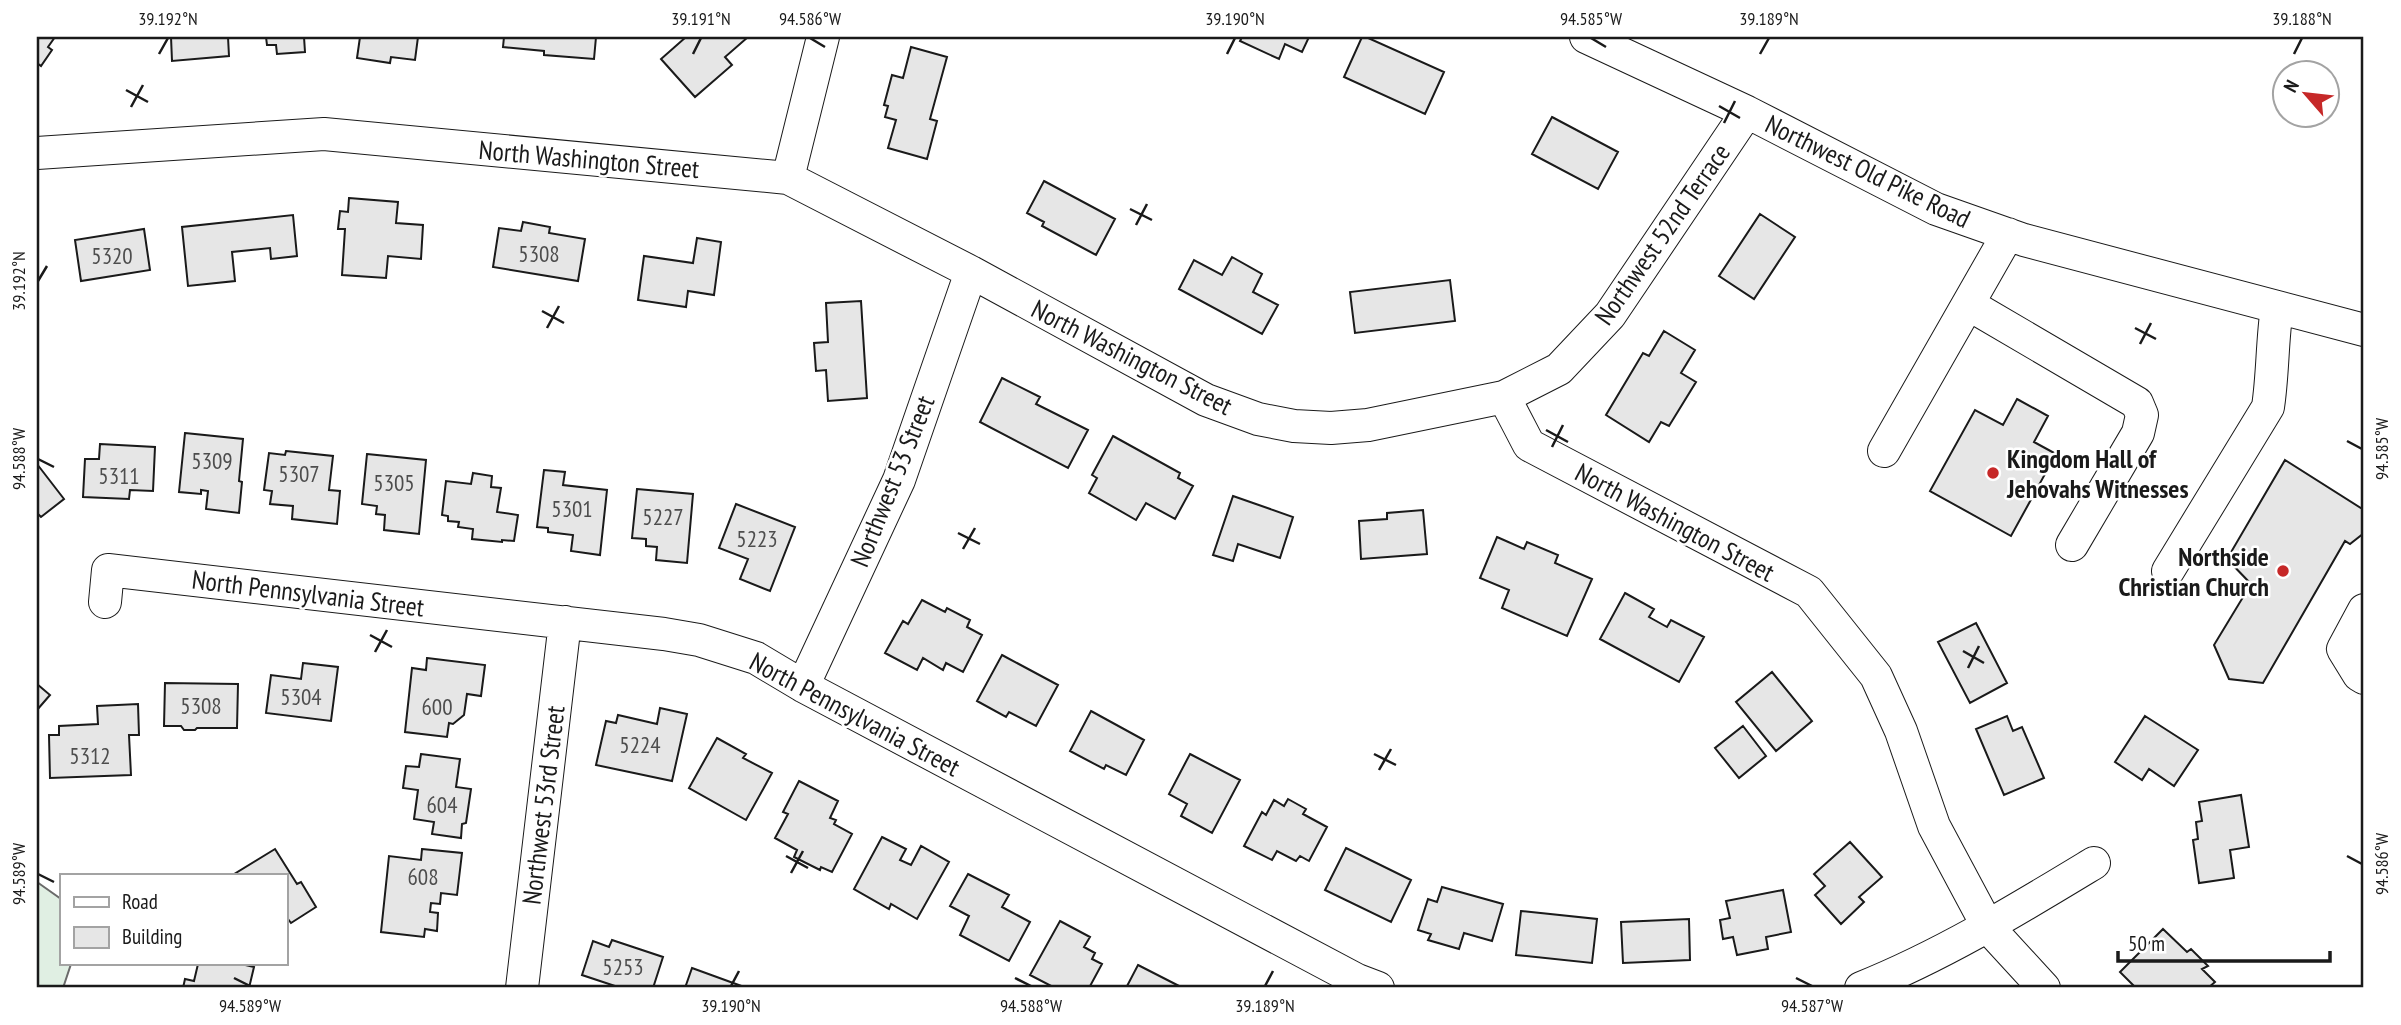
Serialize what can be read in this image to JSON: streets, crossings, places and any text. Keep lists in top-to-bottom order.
{
  "streets": {
    "street": [
      "North Washington Street",
      "Northwest Old Pike Road",
      "Northwest 52nd Terrace",
      "Northwest 53 Street",
      "North Pennsylvania Street",
      "Northwest 53rd Street"
    ]
  },
  "crossings": [
    ["North Washington Street", "Northwest 52nd Terrace"],
    ["North Washington Street", "Northwest 53 Street"],
    ["Northwest Old Pike Road", "Northwest 52nd Terrace"],
    ["Northwest 53 Street", "North Pennsylvania Street"],
    ["North Pennsylvania Street", "Northwest 53rd Street"]
  ],
  "places": ["Kingdom Hall of Jehovahs Witnesses", "Northside Christian Church"],
  "house_numbers": [
    "5308",
    "5320",
    "5309",
    "5307",
    "5311",
    "5305",
    "5301",
    "5227",
    "5223",
    "5304",
    "5308",
    "600",
    "5224",
    "5312",
    "604",
    "608",
    "5253"
  ],
  "legend": ["Road", "Building"],
  "scale_bar": "50 m",
  "north": "top left",
  "coordinates": [
    "39.192°N",
    "39.191°N",
    "94.586°W",
    "39.190°N",
    "94.585°W",
    "39.189°N",
    "39.188°N",
    "94.588°W",
    "94.589°W",
    "94.587°W"
  ]
}
